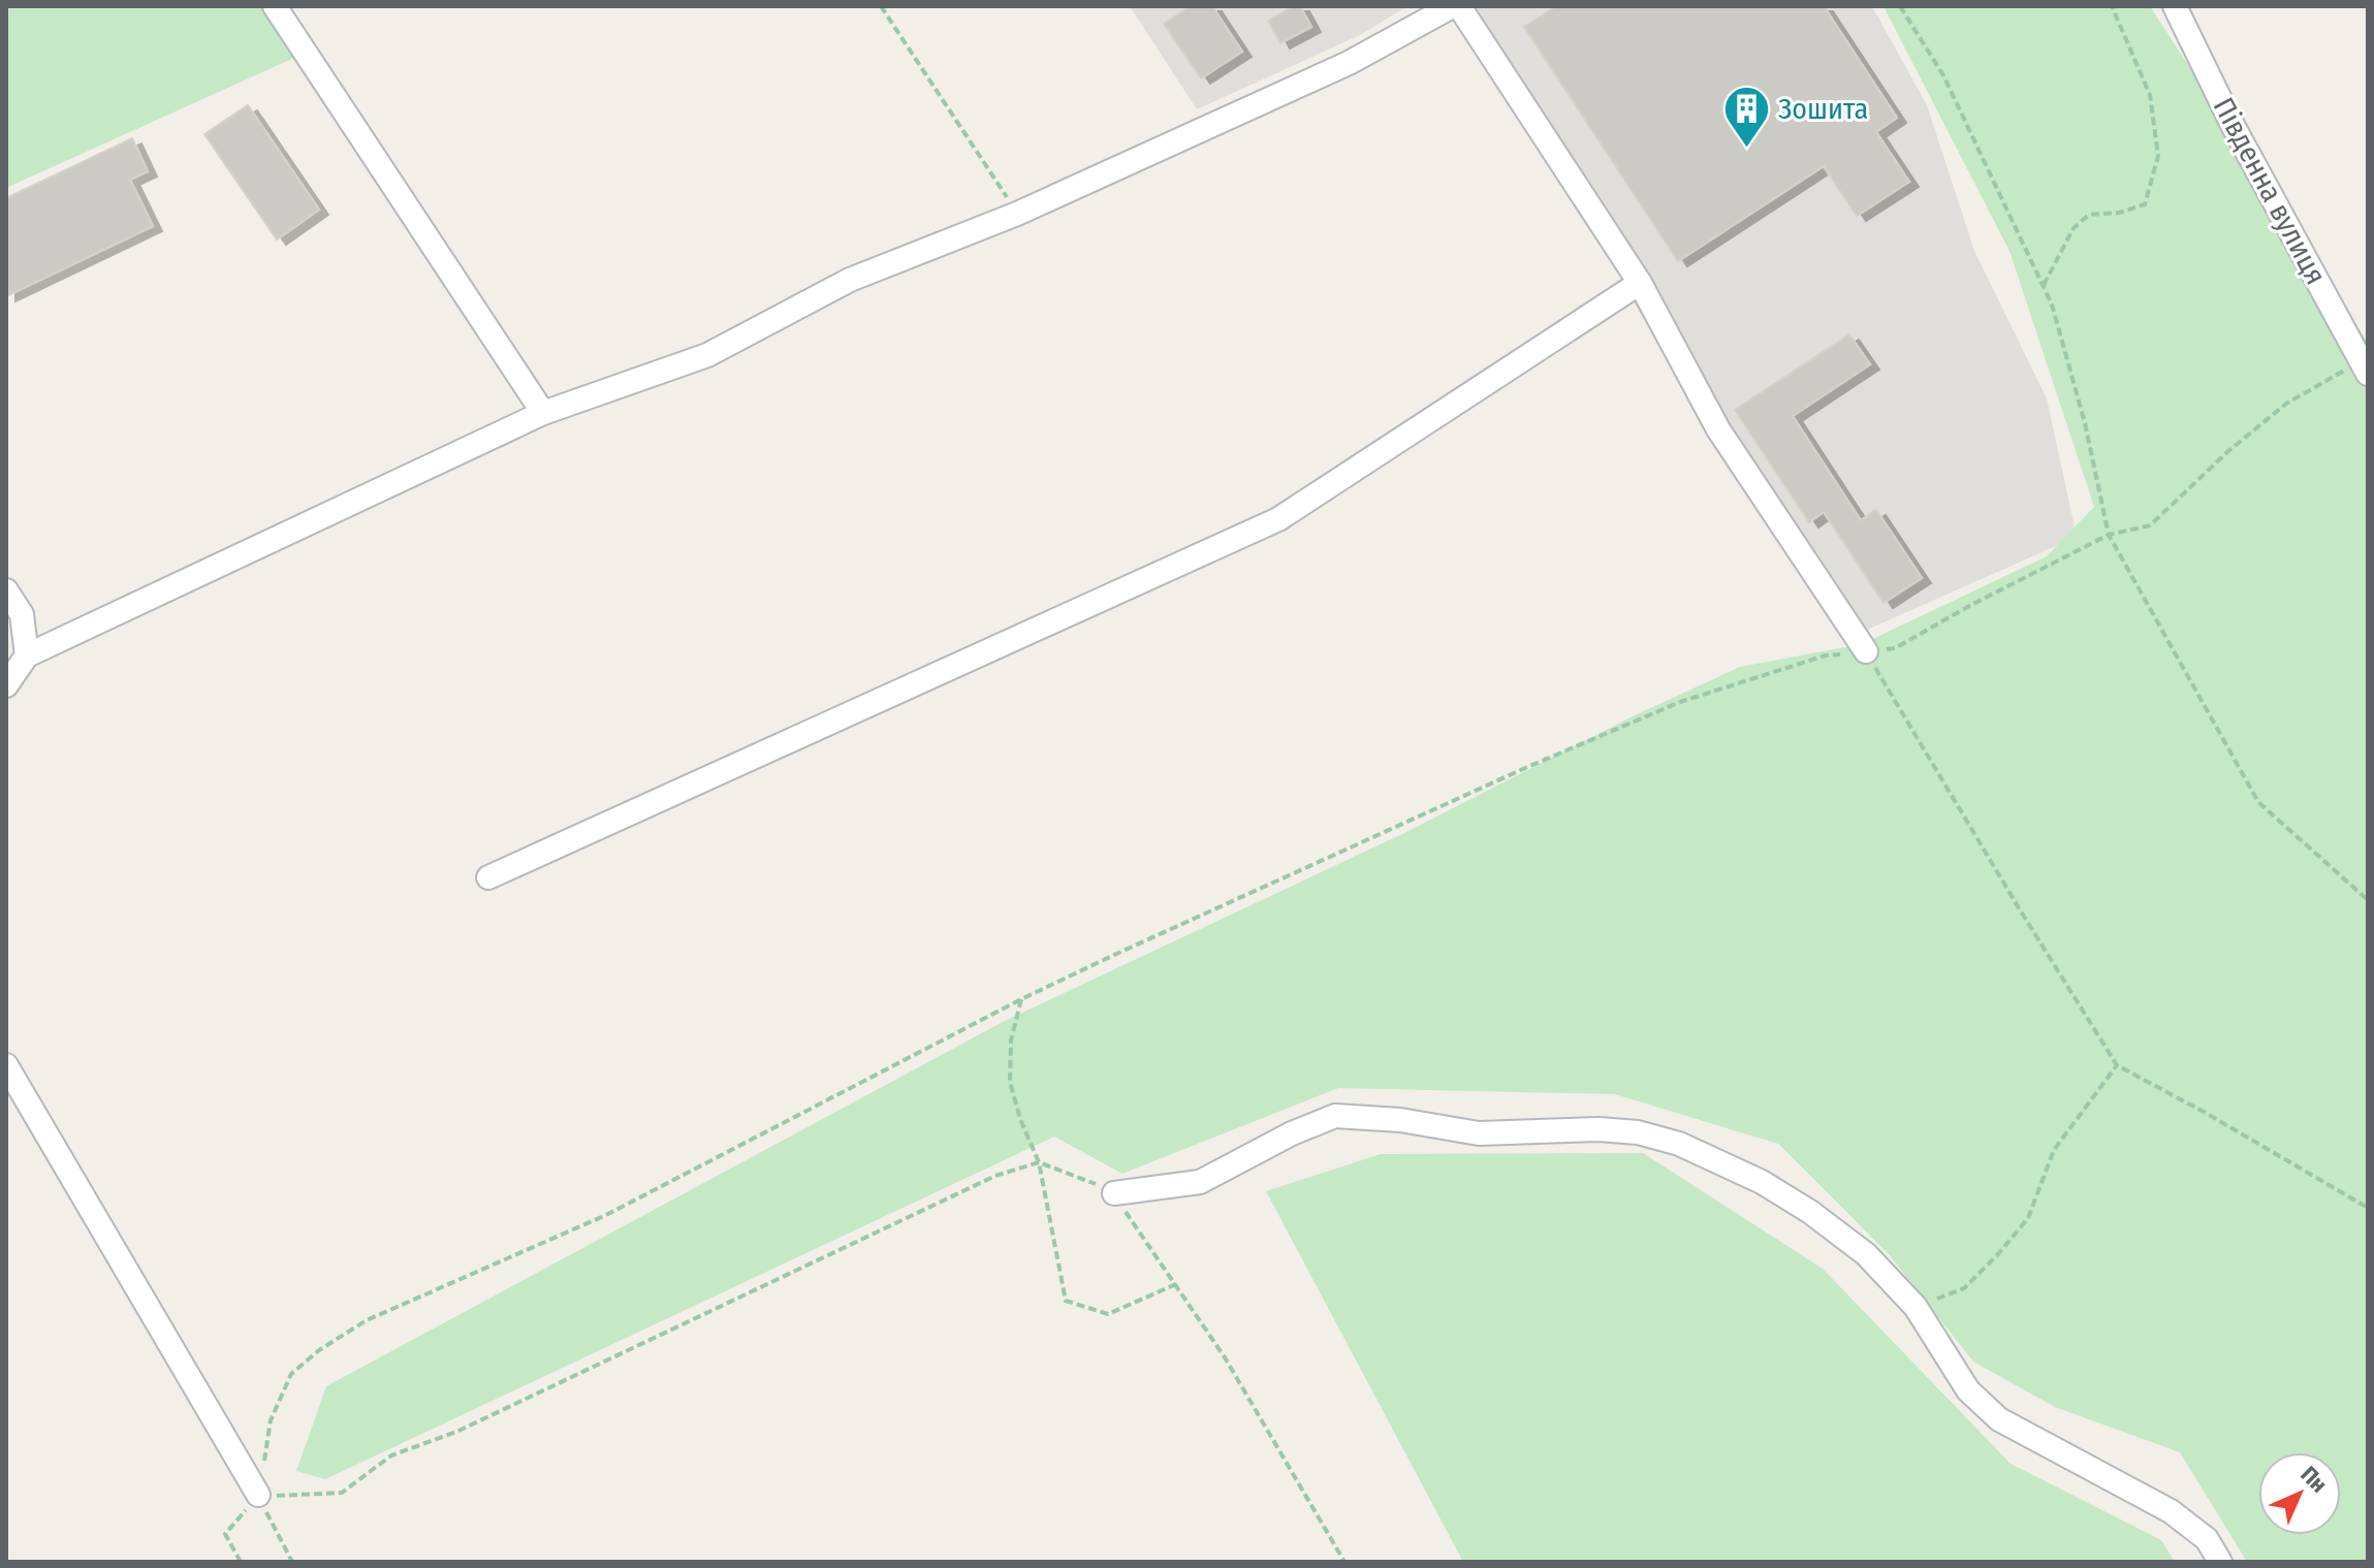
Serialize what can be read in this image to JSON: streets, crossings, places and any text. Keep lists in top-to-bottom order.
{
  "streets": {
    "street": ["Південна вулиця"]
  },
  "places": {
    "building": ["Зошита"]
  },
  "north": "top right"
}
